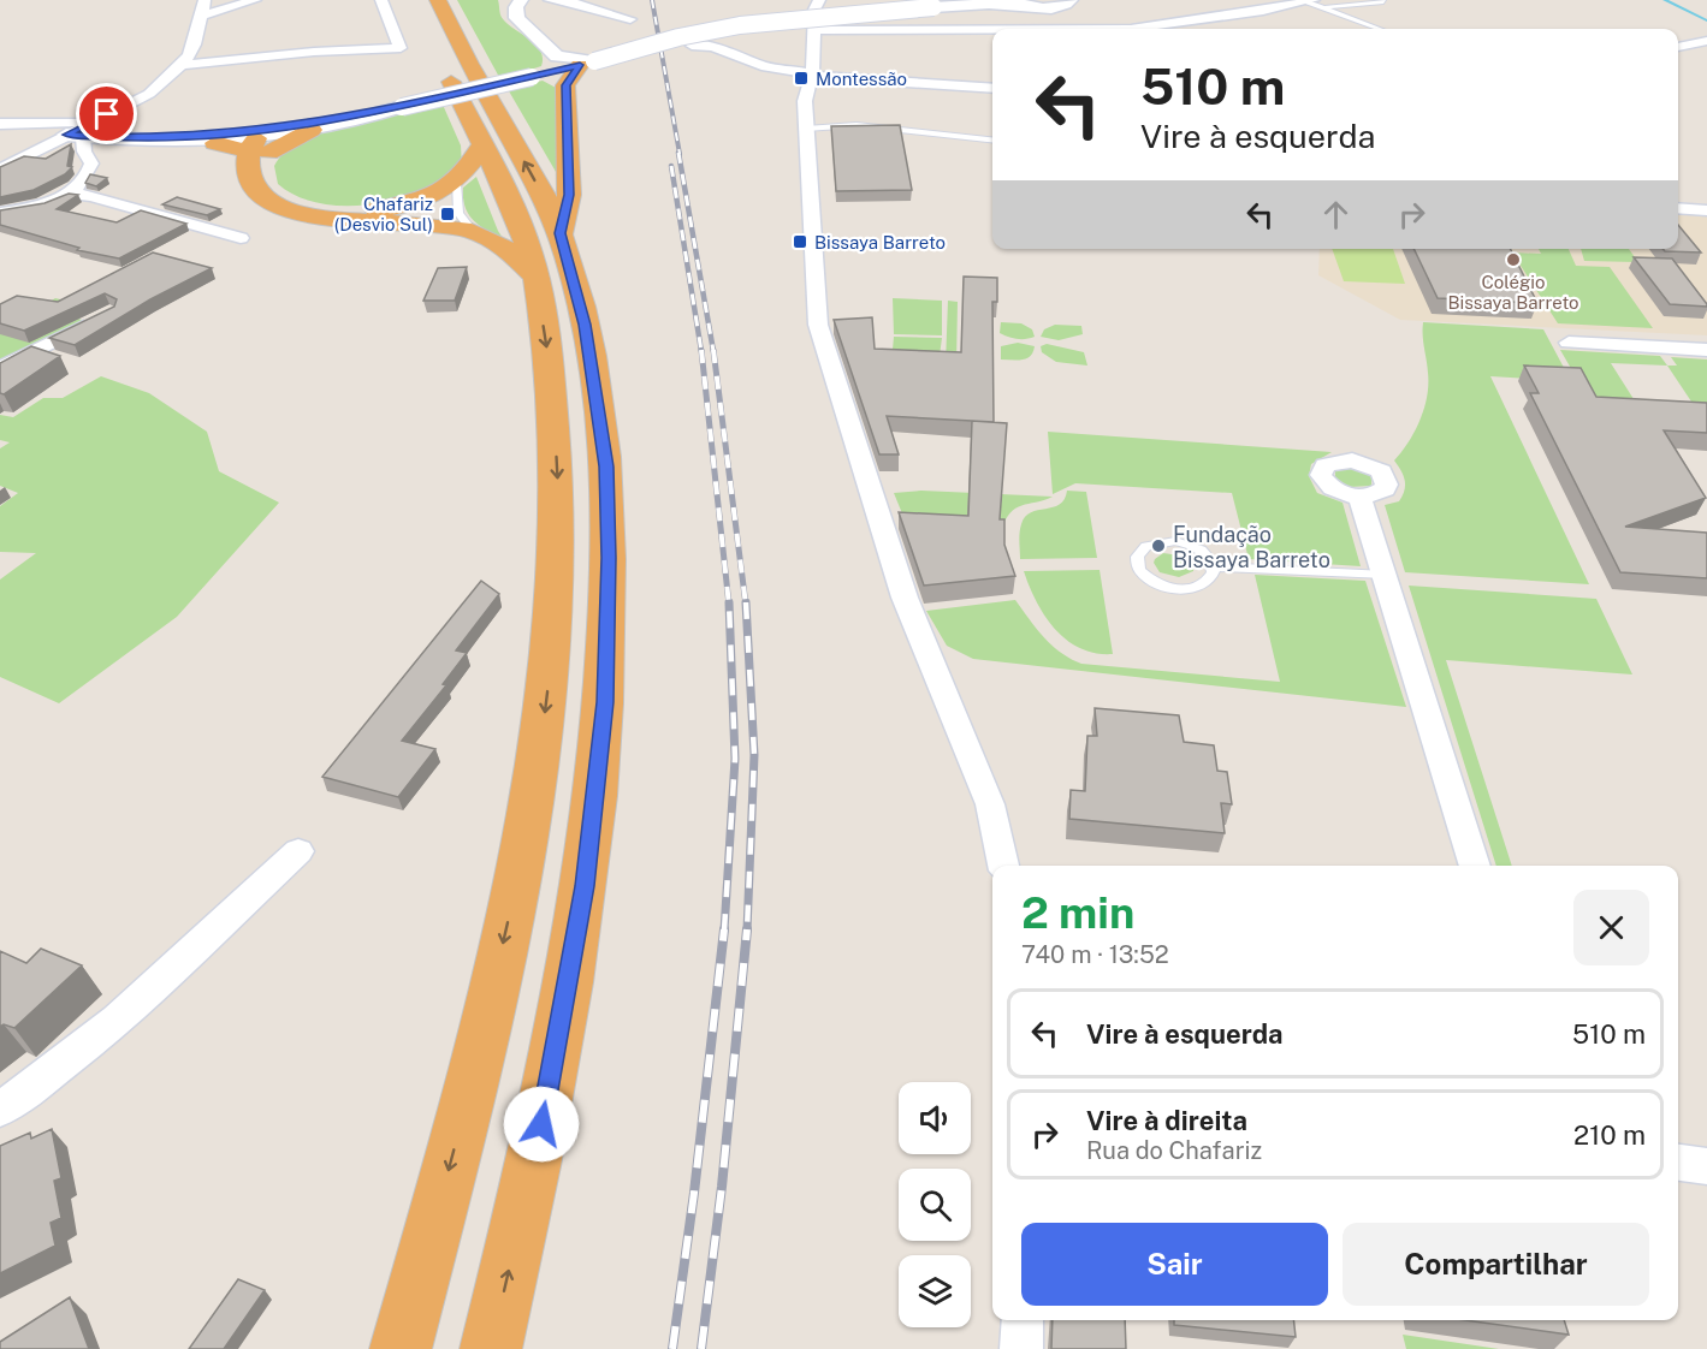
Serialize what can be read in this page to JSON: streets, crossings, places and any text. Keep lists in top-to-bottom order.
{
  "places": {
    "transit": ["Montessão", "Chafariz (Desvio Sul)", "Bissaya Barreto"],
    "other": ["Colégio Bissaya Barreto", "Fundação Bissaya Barreto"]
  },
  "page": {
    "turn": ["510 m", "Vire à esquerda"],
    "heading": ["2 min", "740 m · 13:52"],
    "list": [
      {
        "name": "Vire à esquerda",
        "value": "510 m"
      },
      {
        "name": "Vire à direita",
        "note": "Rua do Chafariz",
        "value": "210 m"
      }
    ],
    "buttons": ["Sair", "Compartilhar"]
  }
}
